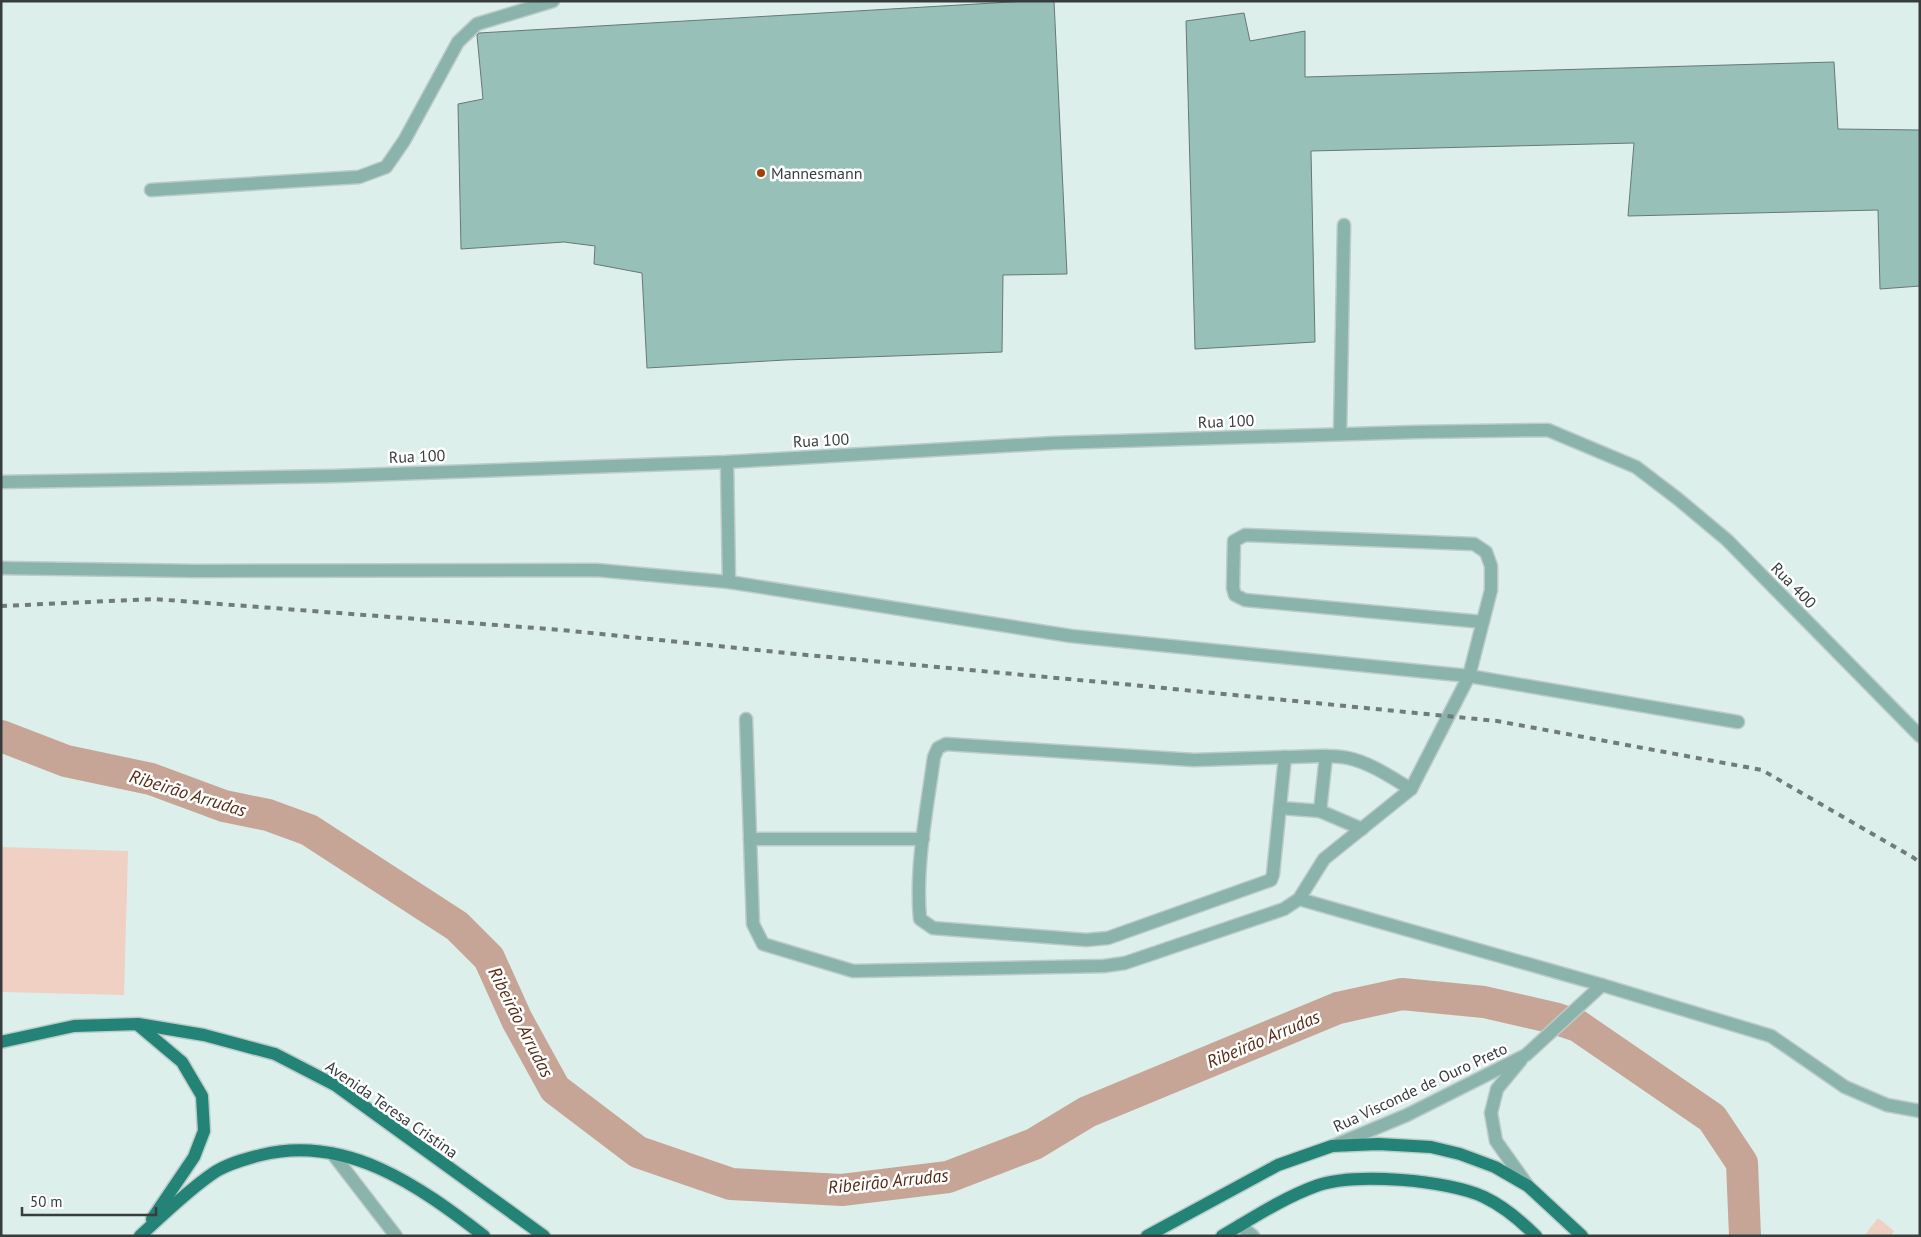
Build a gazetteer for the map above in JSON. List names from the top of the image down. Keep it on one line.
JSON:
{"streets":{"main road":["Avenida Teresa Cristina"],"street":["Rua 100","Rua 400","Rua Visconde de Ouro Preto"]},"crossings":[["Rua 100","Rua 400"]],"water":["Ribeirão Arrudas"],"places":["Mannesmann"],"scale_bar":"50 m"}
